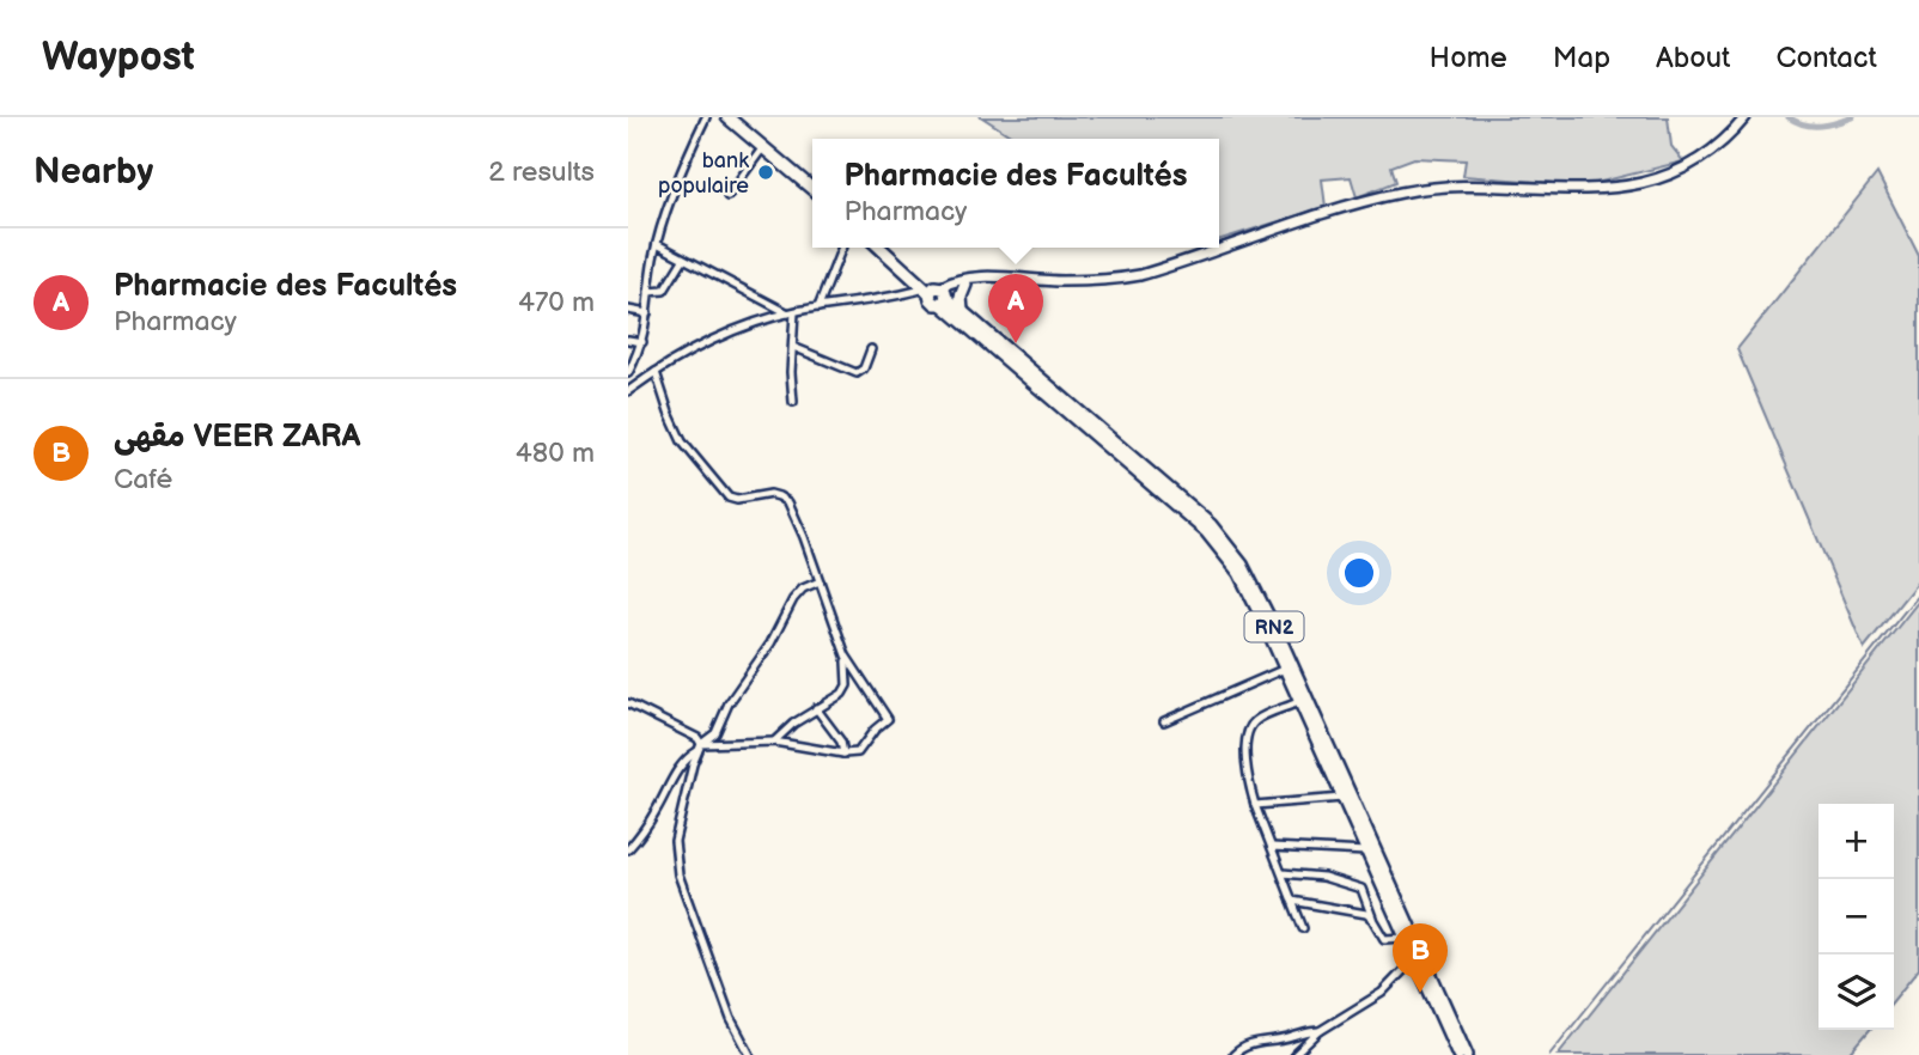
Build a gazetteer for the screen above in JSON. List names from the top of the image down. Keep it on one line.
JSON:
{"streets":{"highway":["RN2"]},"places":["bank populaire"],"page":{"header":"Waypost","nav":["Home","Map","About","Contact"],"heading":["Nearby","2 results"],"popup":["Pharmacie des Facultés","Pharmacy"],"list":[{"mark":"A","name":"Pharmacie des Facultés","note":"Pharmacy","value":"470 m"},{"mark":"B","name":"مقهى VEER ZARA","note":"Café","value":"480 m"}],"pins":["A","B"],"map_buttons":["+","−"]}}
